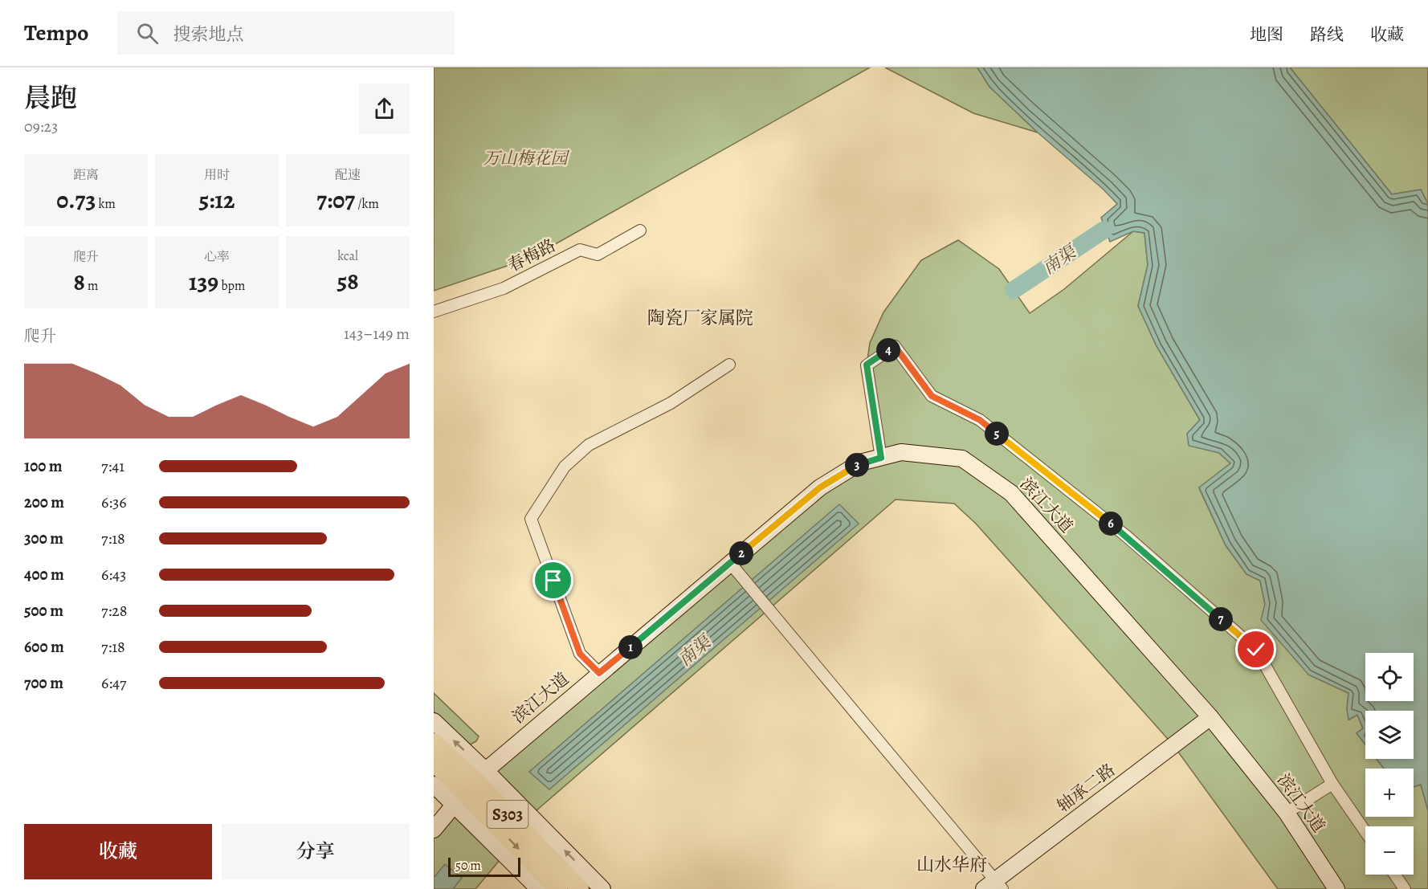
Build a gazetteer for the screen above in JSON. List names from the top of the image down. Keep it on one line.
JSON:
{"streets":{"main road":["S303"],"street":["春梅路","滨江大道","轴承二路"]},"crossings":[["滨江大道","轴承二路"],["滨江大道","S303"]],"districts":["陶瓷厂家属院","山水华府"],"water":["南渠"],"parks":["万山梅花园"],"scale_bar":"50 m","page":{"header":"Tempo","search":"搜索地点","nav":["地图","路线","收藏"],"heading":["晨跑","09:23"],"stats":[["距离","0.73 km"],["用时","5:12"],["配速","7:07 /km"],["爬升","8 m"],["心率","139 bpm"],["kcal","58"]],"chart":["爬升","143–149 m"],"pins":["4","5","3","6","2","7","1"],"list":[{"name":"100 m","note":"7:41"},{"name":"200 m","note":"6:36"},{"name":"300 m","note":"7:18"},{"name":"400 m","note":"6:43"},{"name":"500 m","note":"7:28"},{"name":"600 m","note":"7:18"},{"name":"700 m","note":"6:47"}],"map_buttons":["+","−"],"buttons":["收藏","分享"],"scale":"50 m"}}
